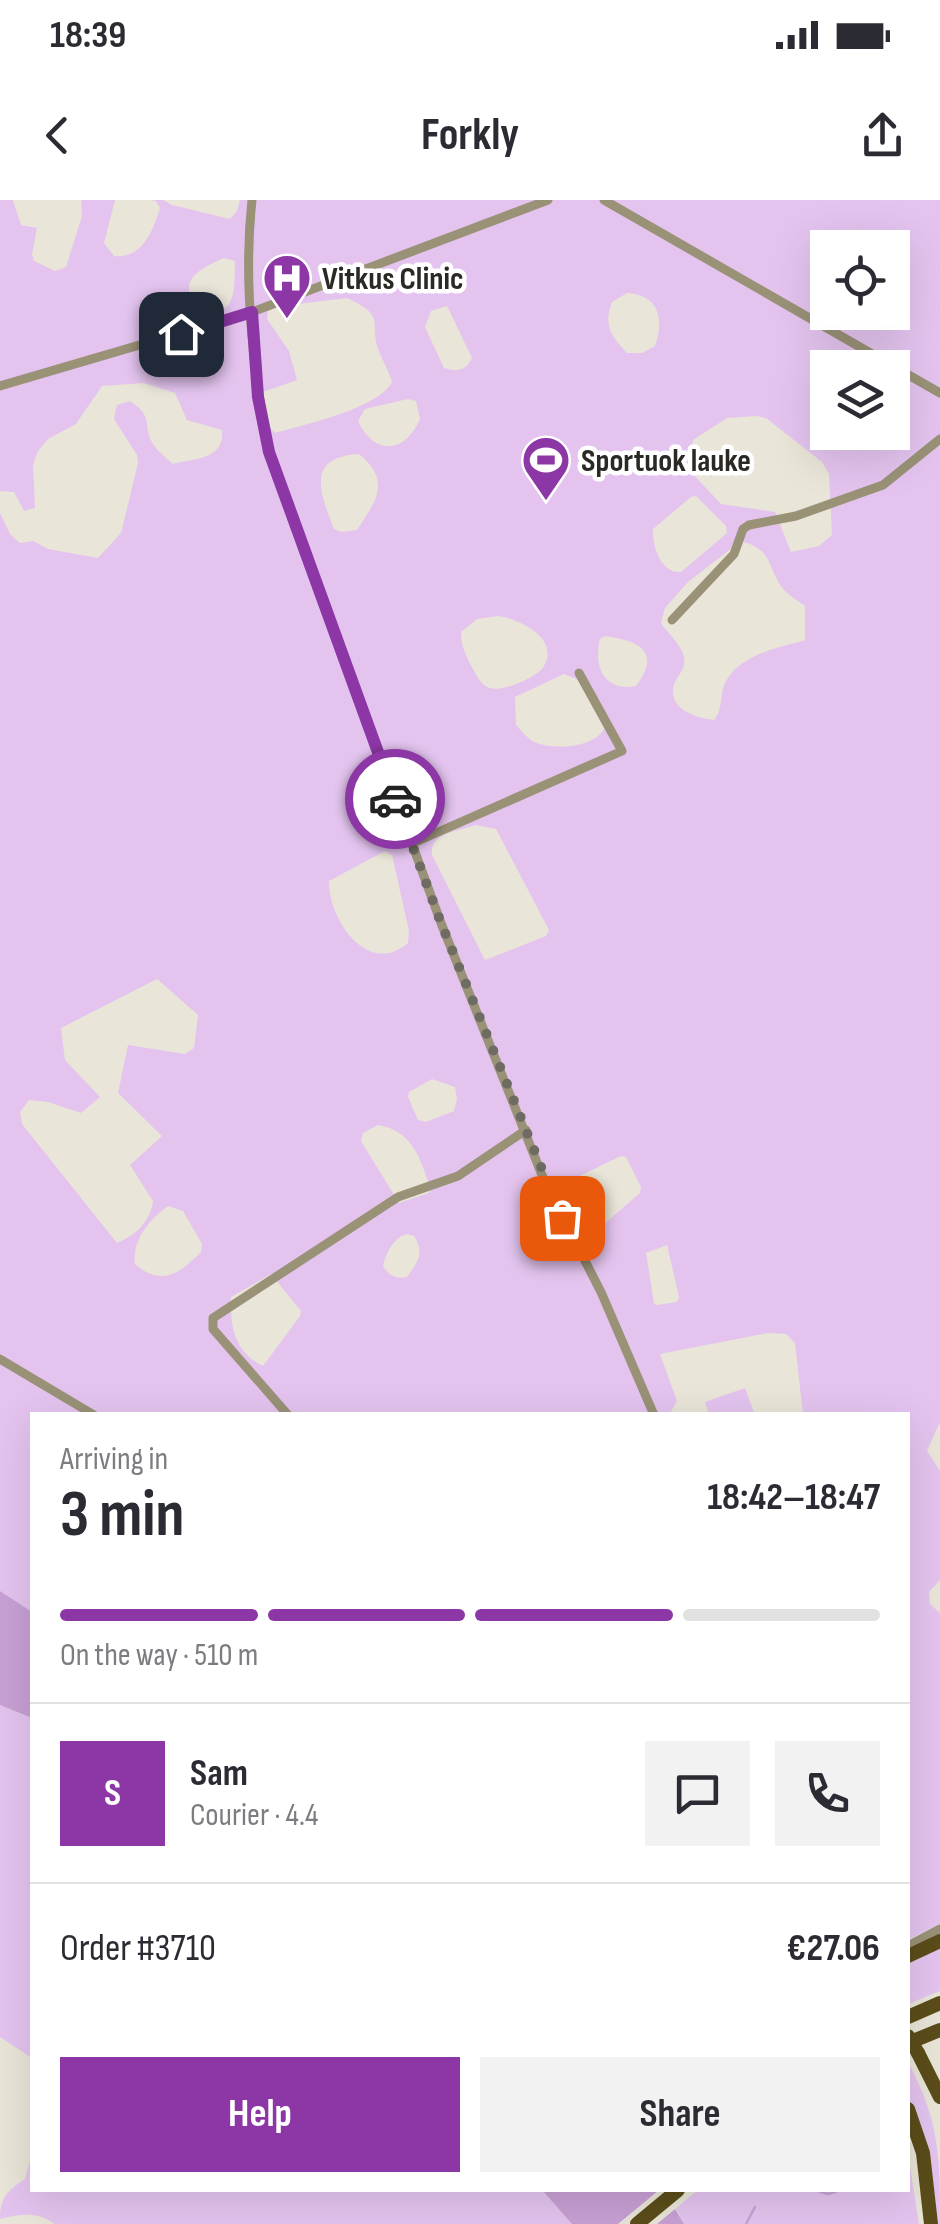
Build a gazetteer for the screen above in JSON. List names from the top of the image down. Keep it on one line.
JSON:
{"places":{"hospital":["Vitkus Clinic"],"sports":["Sportuok lauke"]},"page":{"status":"18:39","header":"Forkly","heading":["3 min","Arriving in","18:42–18:47"],"panel":["Sam","Courier · 4.4","Order #3710","€27.06"],"bar":"On the way · 510 m","round":"S","buttons":["Help","Share"]}}
